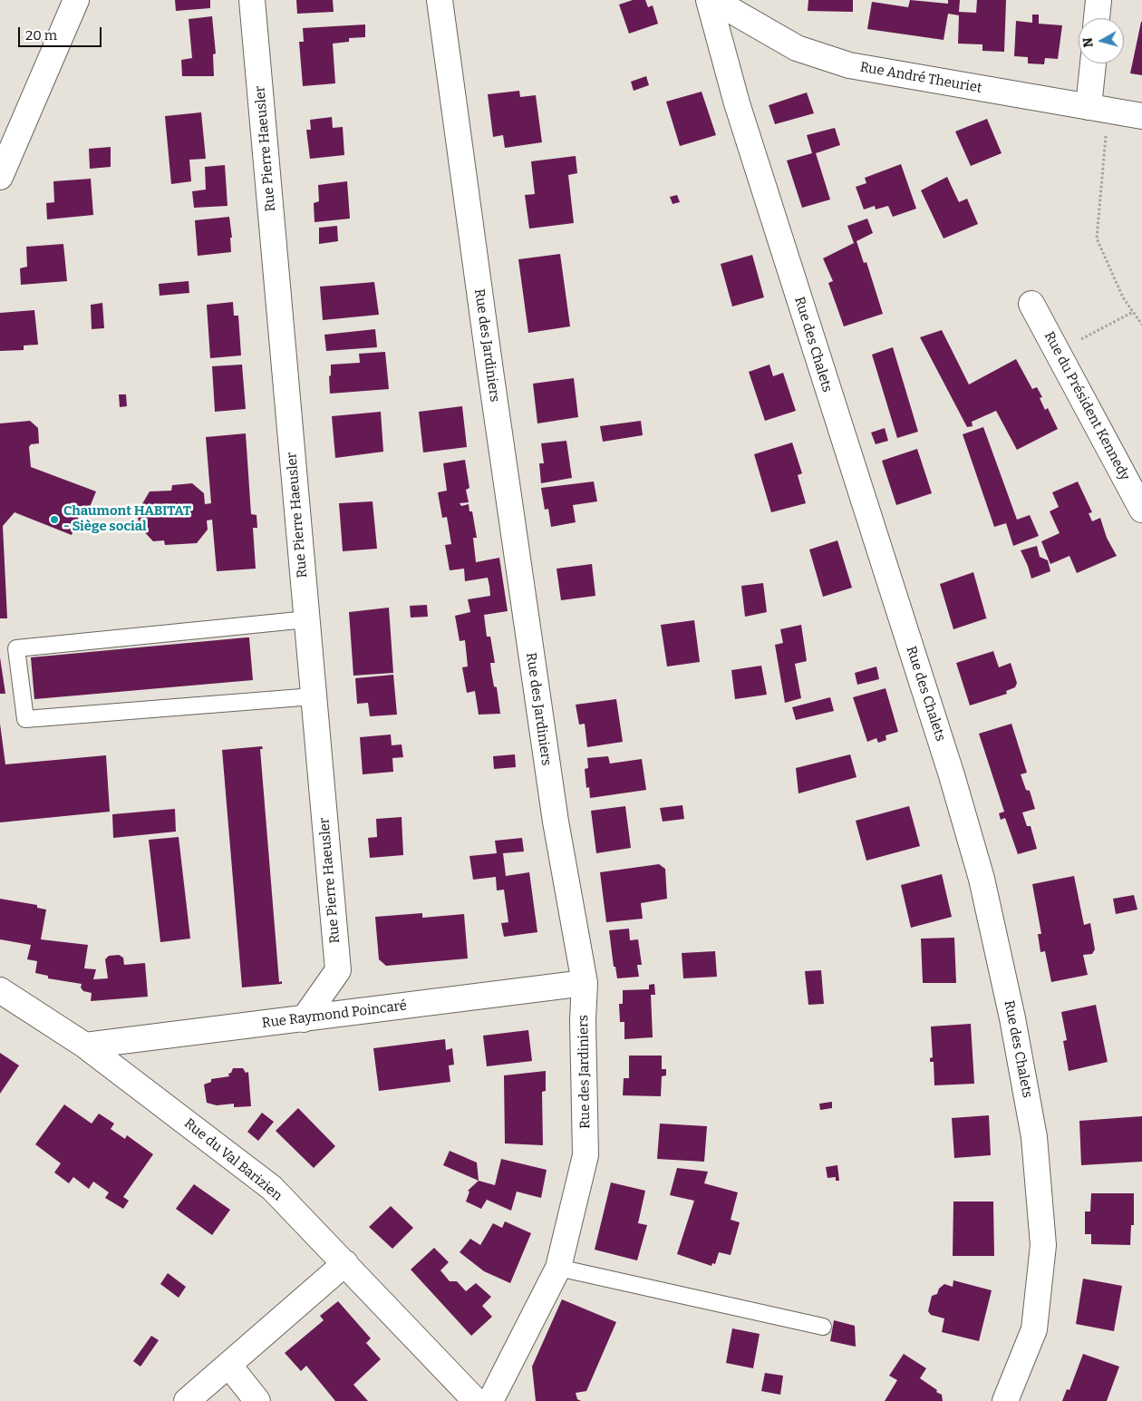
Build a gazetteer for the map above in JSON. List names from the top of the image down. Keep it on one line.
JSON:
{"streets":{"street":["Rue André Theuriet","Rue Pierre Haeusler","Rue des Chalets","Rue des Jardiniers","Rue du Président Kennedy","Rue Raymond Poincaré","Rue du Val Barizien"]},"crossings":[["Rue Pierre Haeusler","Rue Raymond Poincaré"],["Rue des Jardiniers","Rue Raymond Poincaré"],["Rue Raymond Poincaré","Rue du Val Barizien"]],"places":["Chaumont HABITAT - Siège social"],"scale_bar":"20 m","north":"left"}
